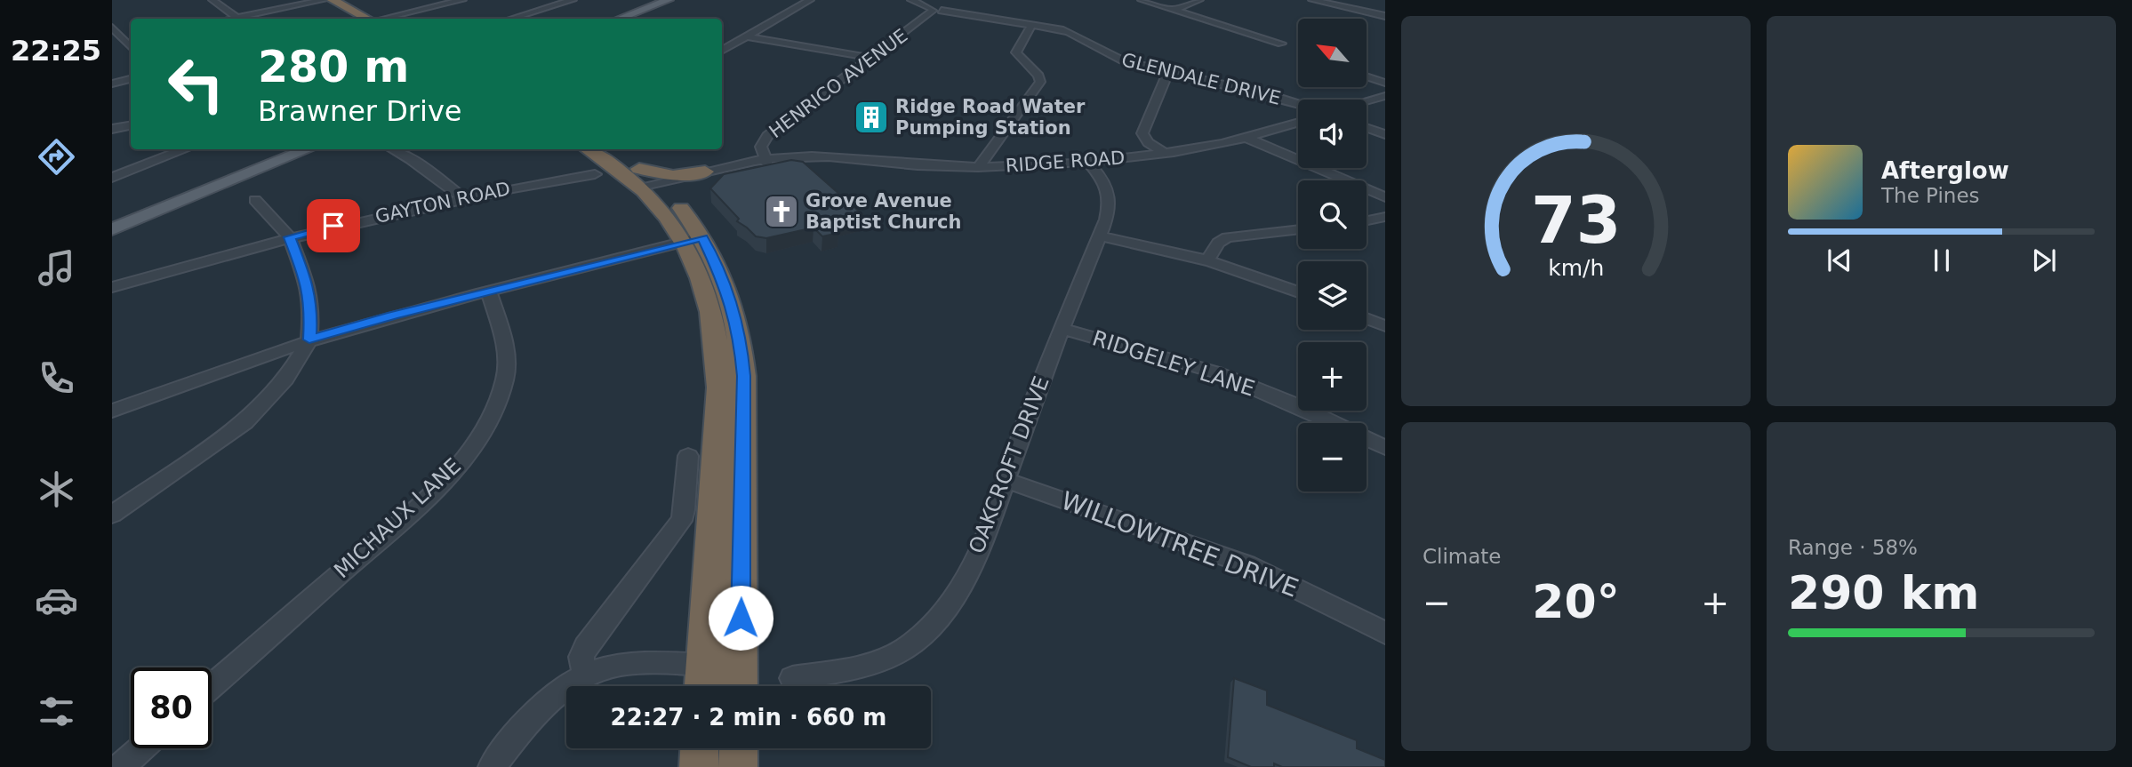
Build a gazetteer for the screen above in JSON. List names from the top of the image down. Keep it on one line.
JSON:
{"streets":{"street":["GLENDALE DRIVE","HENRICO AVENUE","RIDGE ROAD","GAYTON ROAD","RIDGELEY LANE","OAKCROFT DRIVE","MICHAUX LANE","WILLOWTREE DRIVE"]},"crossings":[["GLENDALE DRIVE","HENRICO AVENUE"],["HENRICO AVENUE","RIDGE ROAD"],["RIDGE ROAD","OAKCROFT DRIVE"],["RIDGELEY LANE","OAKCROFT DRIVE"],["OAKCROFT DRIVE","WILLOWTREE DRIVE"]],"places":{"building":["Ridge Road Water Pumping Station"],"church":["Grove Avenue Baptist Church"]},"north":"top left","page":{"tabs":"22:25","map_buttons":["+","−"],"turn":["280 m","Brawner Drive"],"song":["Afterglow","The Pines"],"tile":["Climate",["Range · 58%","290 km"]],"heat":["−","20°","+"],"limit":"80","trip":"22:27 · 2 min · 660 m","gauge":["73","km/h"]}}
